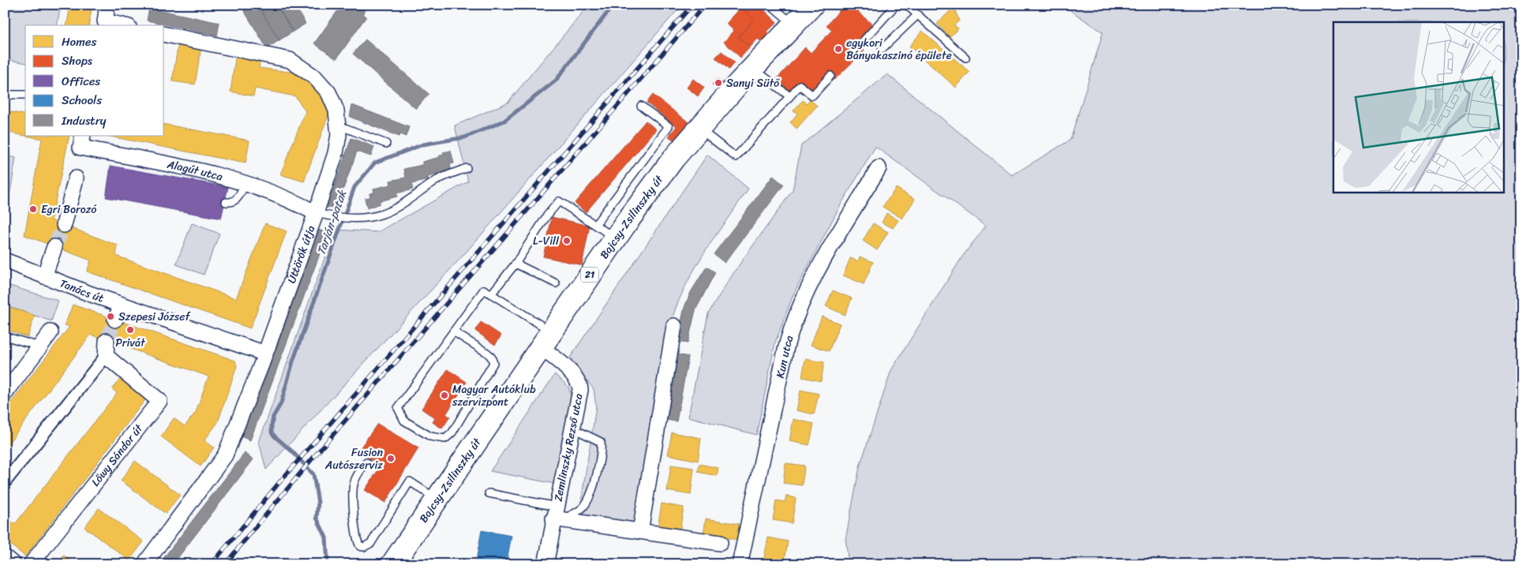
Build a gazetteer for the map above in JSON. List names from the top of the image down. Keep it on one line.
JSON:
{"streets":{"main road":["Bajcsy-Zsilinszky út","21"],"street":["Alagút utca","Úttörők útja","Tanács út","Kun utca","Zemlinszky Rezső utca","Lőwy Sándor út"]},"crossings":[["Alagút utca","Úttörők útja"],["Bajcsy-Zsilinszky út","Zemlinszky Rezső utca"],["Úttörők útja","Tanács út"]],"water":["Tarján-patak"],"places":["egykori Bányakaszinó épülete","Sanyi Sütő","Egri Borozó","L-Vill","Szepesi József","Privát","Magyar Autóklub szervizpont","Fusion Autószerviz"],"legend":["Homes","Shops","Offices","Schools","Industry"]}
